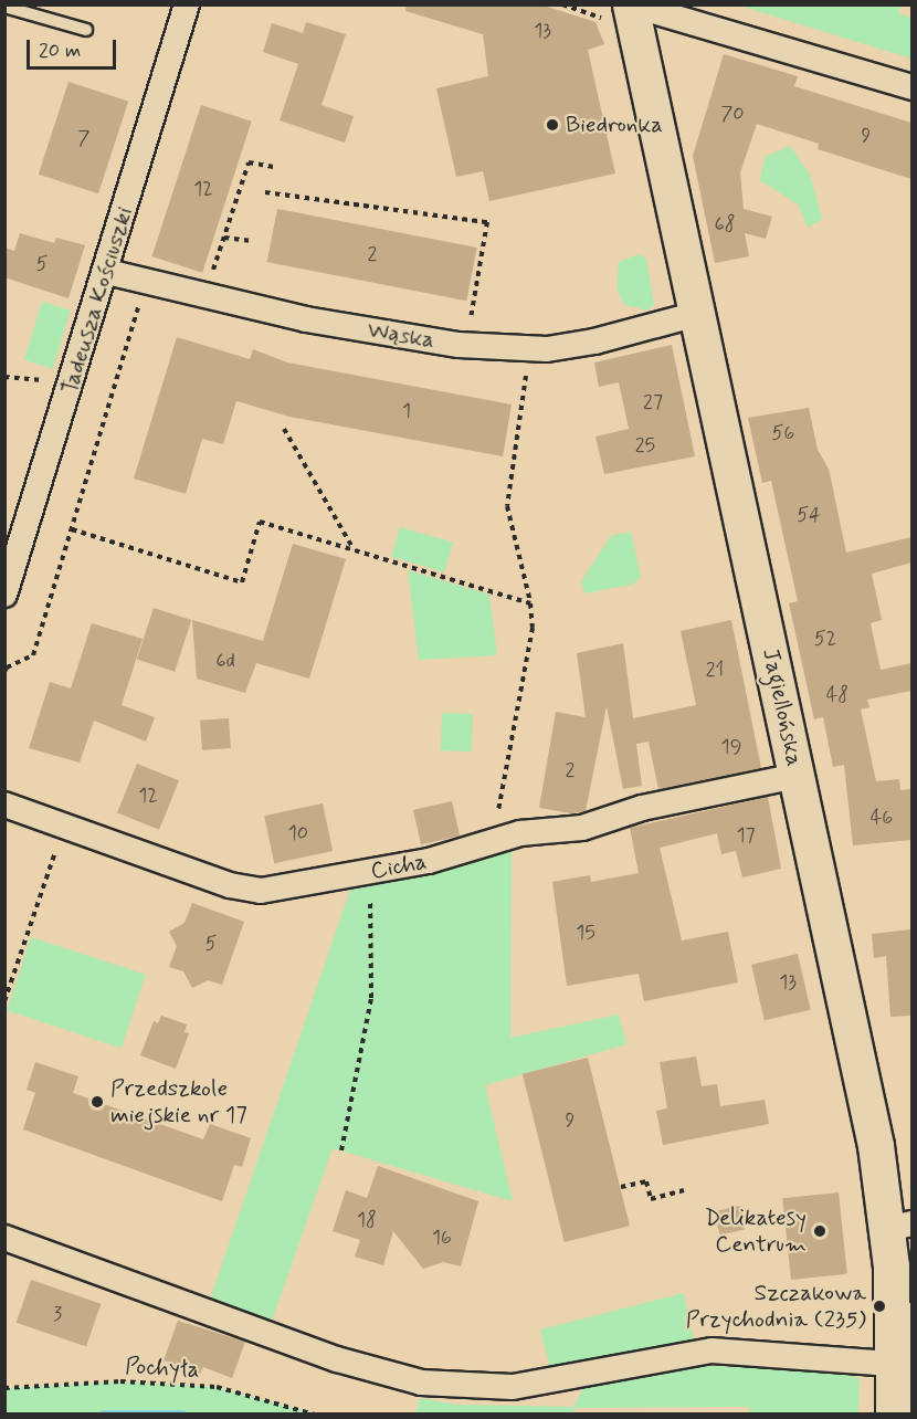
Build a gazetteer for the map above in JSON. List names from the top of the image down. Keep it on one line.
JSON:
{"streets":{"street":["Tadeusza Kościuszki","Wąska","Jagiellońska","Cicha"],"path":["Pochyła"]},"crossings":[["Tadeusza Kościuszki","Wąska"],["Wąska","Jagiellońska"],["Jagiellońska","Cicha"]],"places":["Biedronka","Przedszkole miejskie nr 17","Delikatesy Centrum","Szczakowa Przychodnia (235)"],"house_numbers":["13","70","9","7","12","68","2","5","27","1","56","25","54","52","6d","21","48","19","2","12","46","10","17","15","5","13","9","18","16","3"],"scale_bar":"20 m"}
